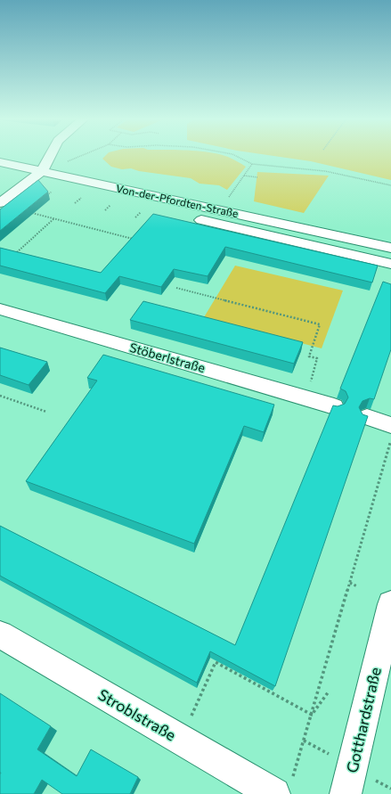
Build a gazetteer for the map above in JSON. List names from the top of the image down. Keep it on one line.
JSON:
{"streets":{"street":["Von-der-Pfordten-Straße","Stöberlstraße","Stroblstraße","Gotthardstraße"]}}
